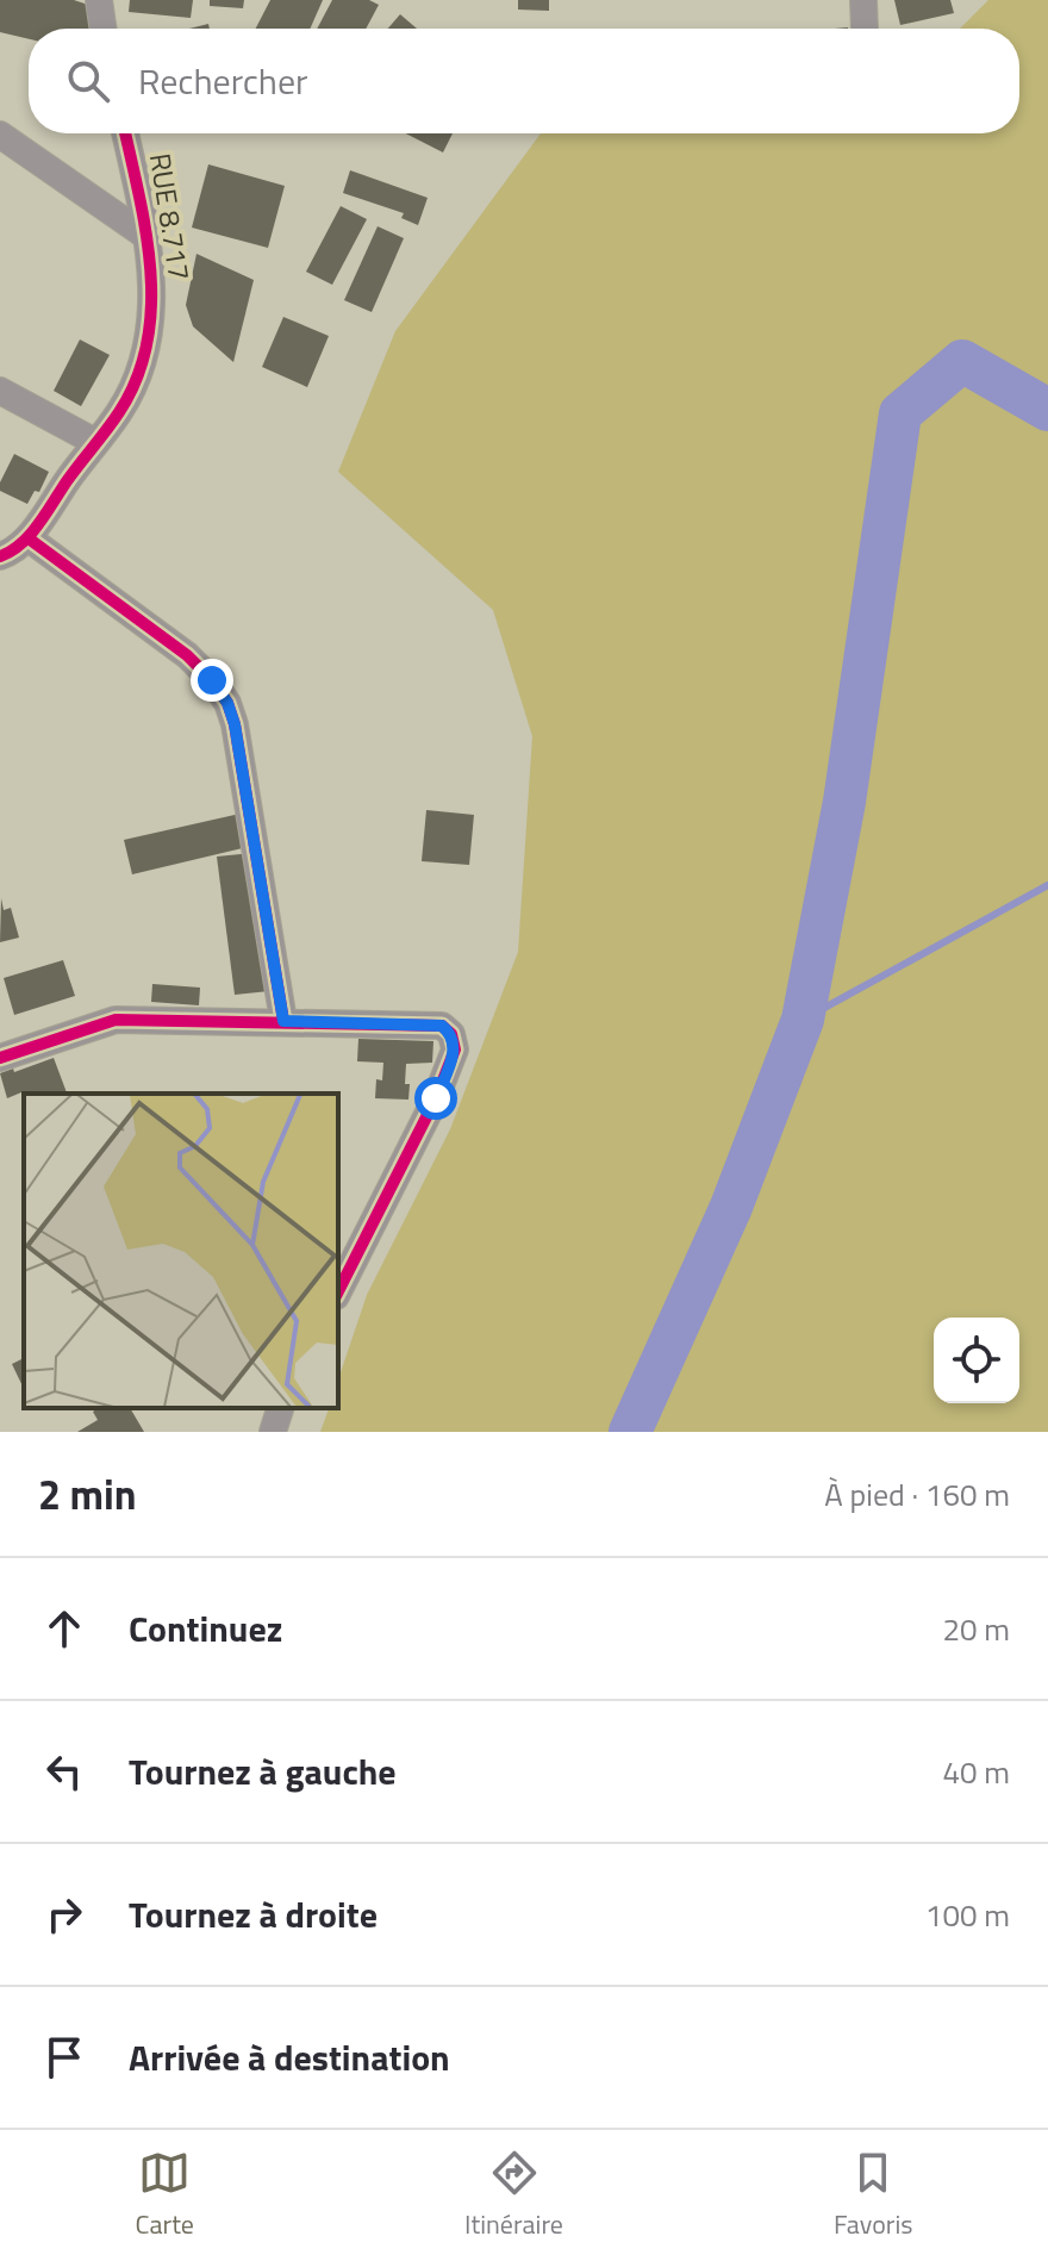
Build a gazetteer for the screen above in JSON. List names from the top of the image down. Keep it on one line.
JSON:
{"streets":{"street":["RUE 8.717"]},"page":{"search":"Rechercher","heading":["2 min","À pied · 160 m"],"list":[["Continuez","20 m"],["Tournez à gauche","40 m"],["Tournez à droite","100 m"],"Arrivée à destination"],"nav":["Carte","Itinéraire","Favoris"]}}
